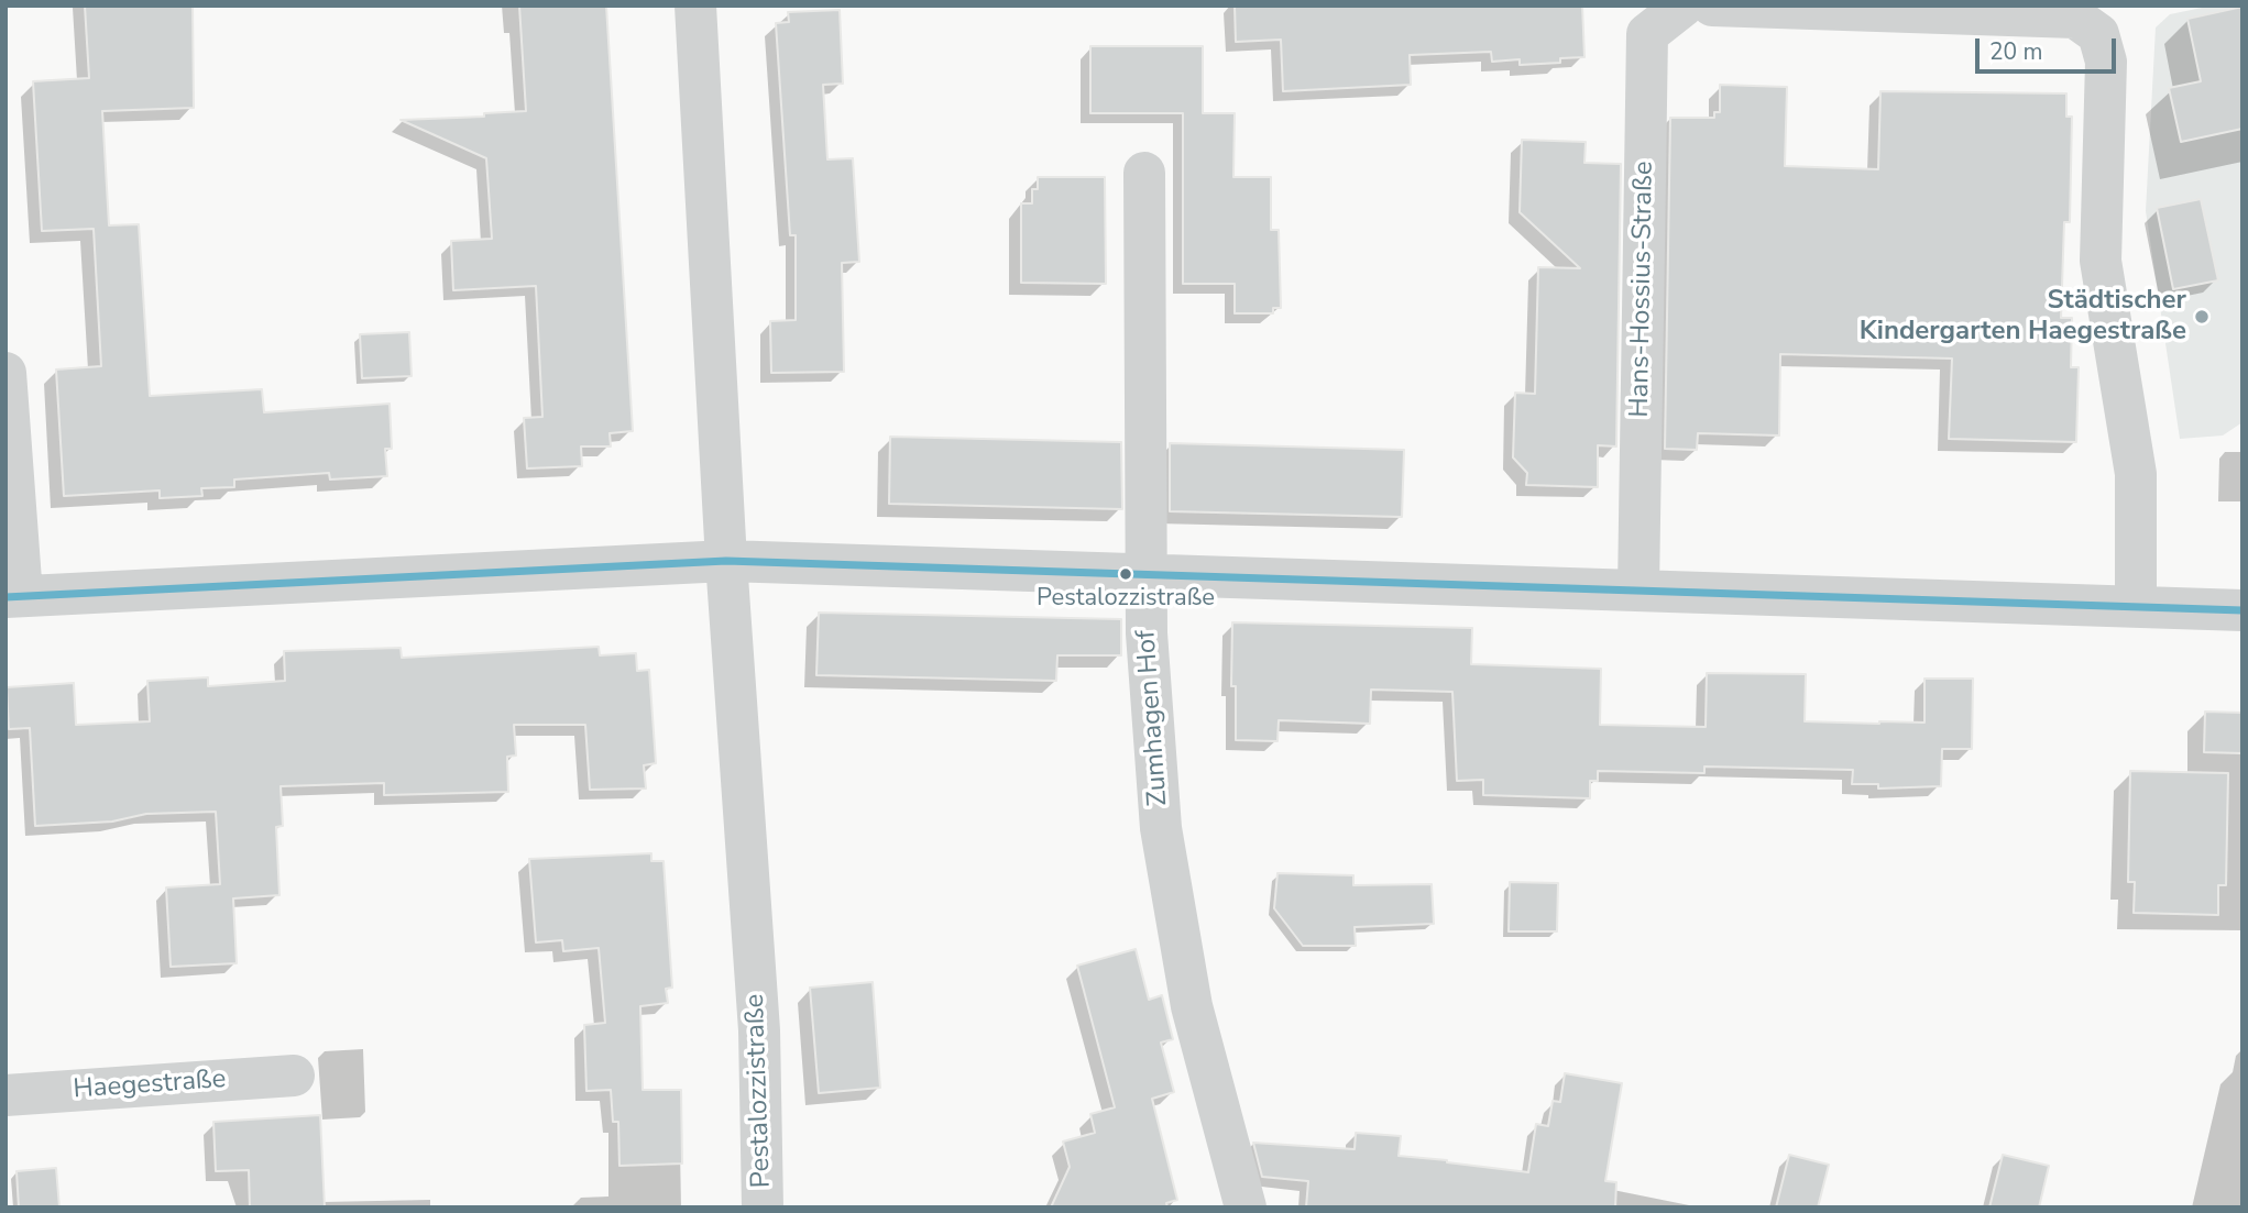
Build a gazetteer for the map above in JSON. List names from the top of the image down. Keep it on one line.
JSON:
{"streets":{"street":["Hans-Hossius-Straße","Zumhagen Hof","Haegestraße","Pestalozzistraße"]},"places":["Städtischer Kindergarten Haegestraße","Pestalozzistraße"],"scale_bar":"20 m"}
